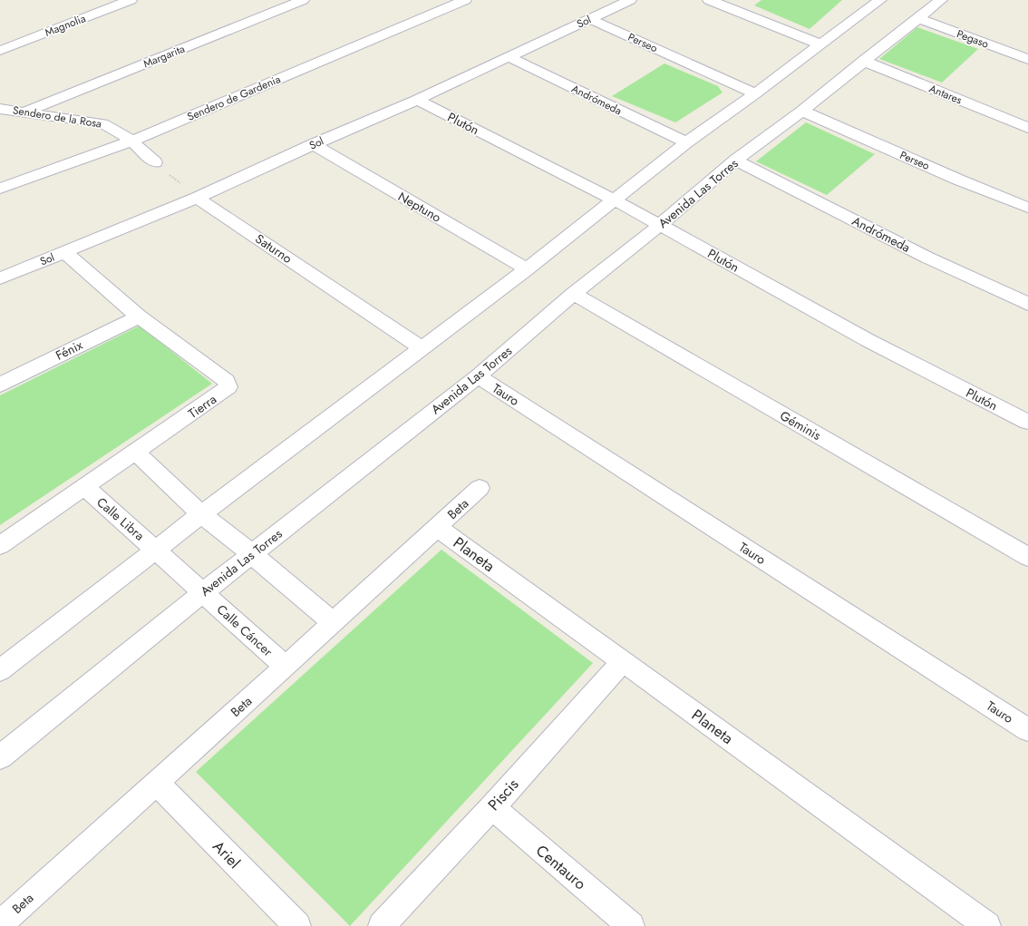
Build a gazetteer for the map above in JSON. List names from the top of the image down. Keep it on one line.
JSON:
{"streets":{"street":["Sol","Magnolia","Pegaso","Perseo","Margarita","Antares","Sendero de Gardenia","Andrómeda","Sendero de la Rosa","Plutón","Avenida Las Torres","Neptuno","Saturno","Fénix","Tauro","Tierra","Géminis","Beta","Calle Libra","Planeta","Calle Cáncer","Piscis","Ariel","Centauro"]},"crossings":[["Sol","Perseo"],["Sol","Andrómeda"],["Sol","Plutón"],["Sol","Neptuno"],["Sol","Saturno"],["Sol","Tierra"],["Pegaso","Avenida Las Torres"],["Perseo","Avenida Las Torres"],["Margarita","Sendero de la Rosa"],["Antares","Avenida Las Torres"],["Sendero de Gardenia","Sendero de la Rosa"],["Andrómeda","Avenida Las Torres"],["Plutón","Avenida Las Torres"],["Avenida Las Torres","Tauro"],["Avenida Las Torres","Géminis"],["Avenida Las Torres","Calle Cáncer"],["Fénix","Tierra"],["Tierra","Calle Libra"],["Beta","Planeta"],["Beta","Calle Cáncer"],["Beta","Ariel"],["Calle Libra","Calle Cáncer"],["Planeta","Piscis"],["Piscis","Centauro"]]}
